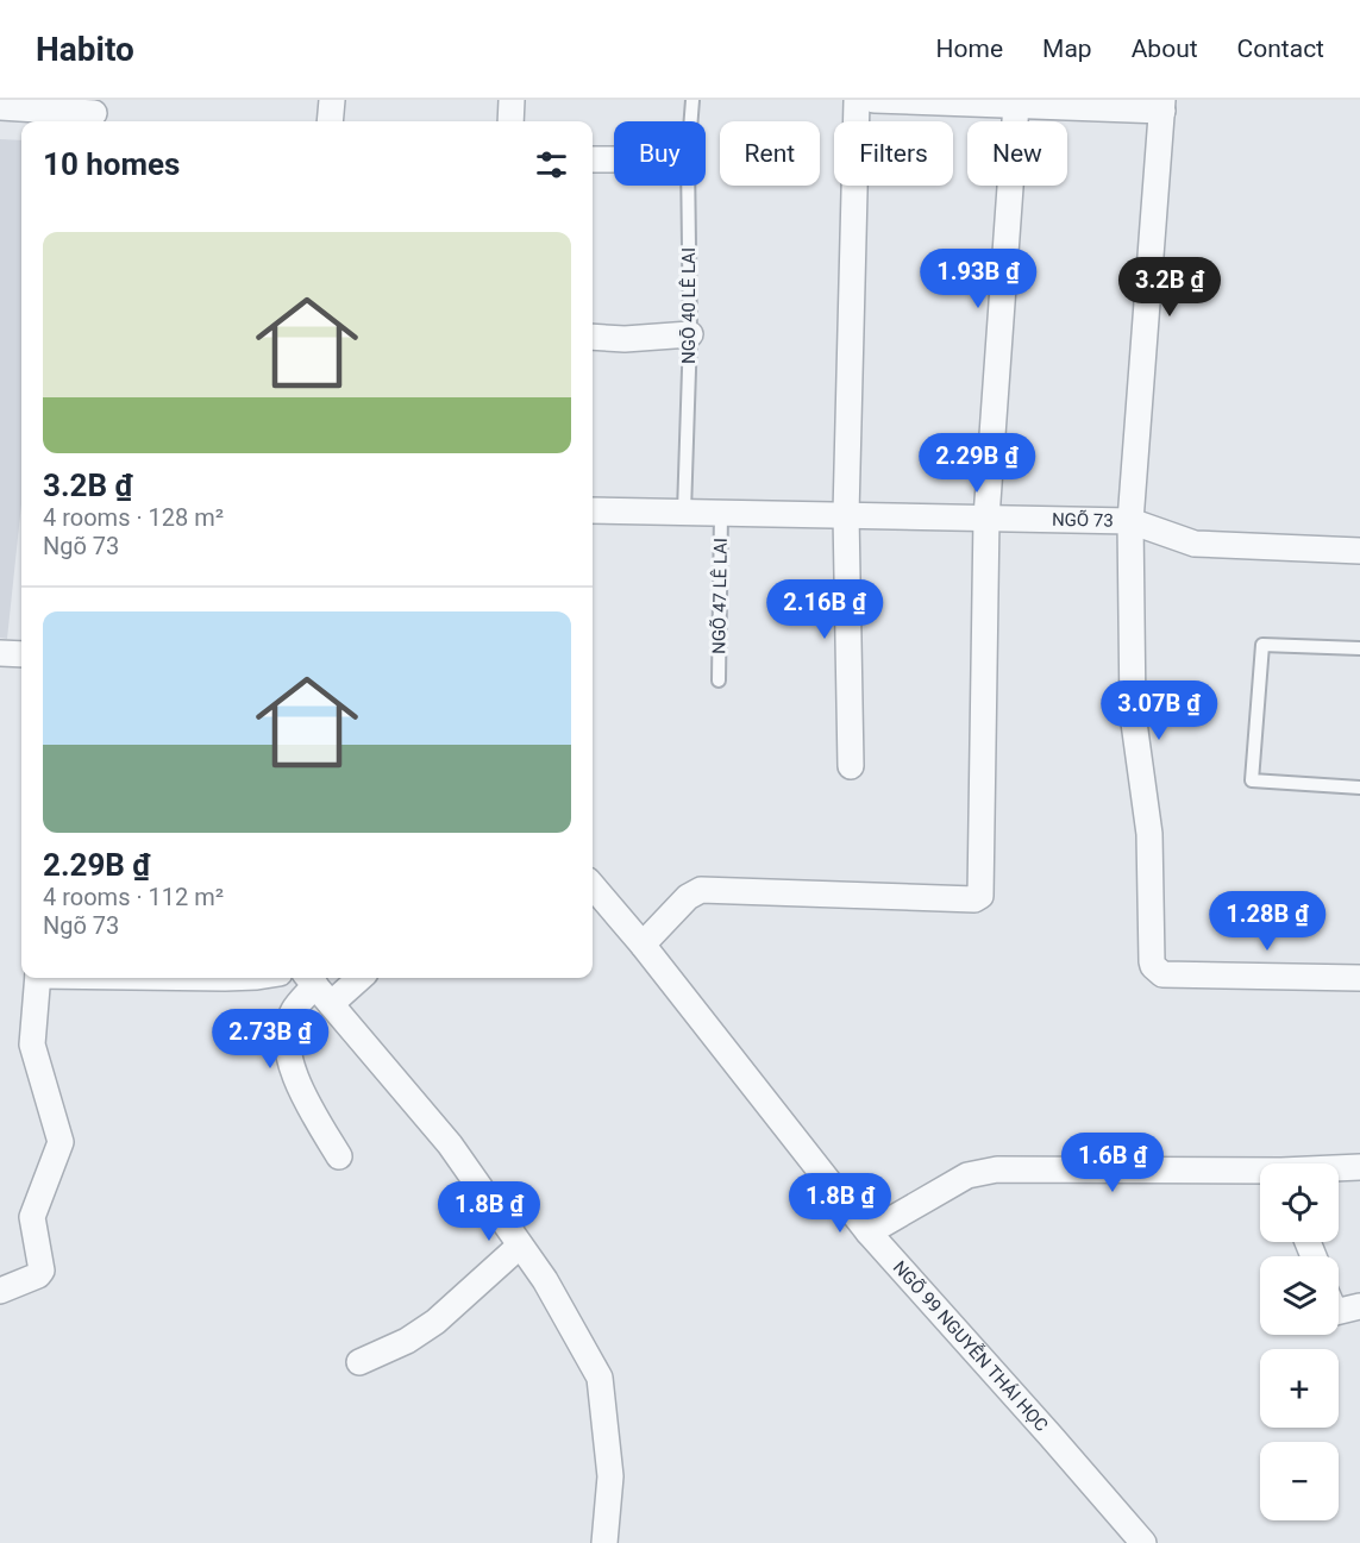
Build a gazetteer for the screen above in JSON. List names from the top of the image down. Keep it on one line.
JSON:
{"streets":{"street":["NGÕ 73","NGÕ 99 NGUYỄN THÁI HỌC"],"lane":["NGÕ 40 LÊ LAI","NGÕ 47 LÊ LAI"]},"crossings":[["NGÕ 40 LÊ LAI","NGÕ 73"],["NGÕ 73","NGÕ 47 LÊ LAI"]],"page":{"header":"Habito","nav":["Home","Map","About","Contact"],"chip":["Buy","Rent","Filters","New"],"heading":"10 homes","list":[{"name":"3.2B ₫","note":"4 rooms · 128 m² · Ngõ 73"},{"name":"2.29B ₫","note":"4 rooms · 112 m² · Ngõ 73"}],"price":["1.93B ₫","3.2B ₫","2.29B ₫","2.16B ₫","3.07B ₫","1.28B ₫","2.73B ₫","1.6B ₫","1.8B ₫","1.8B ₫"],"map_buttons":["+","−"]}}
